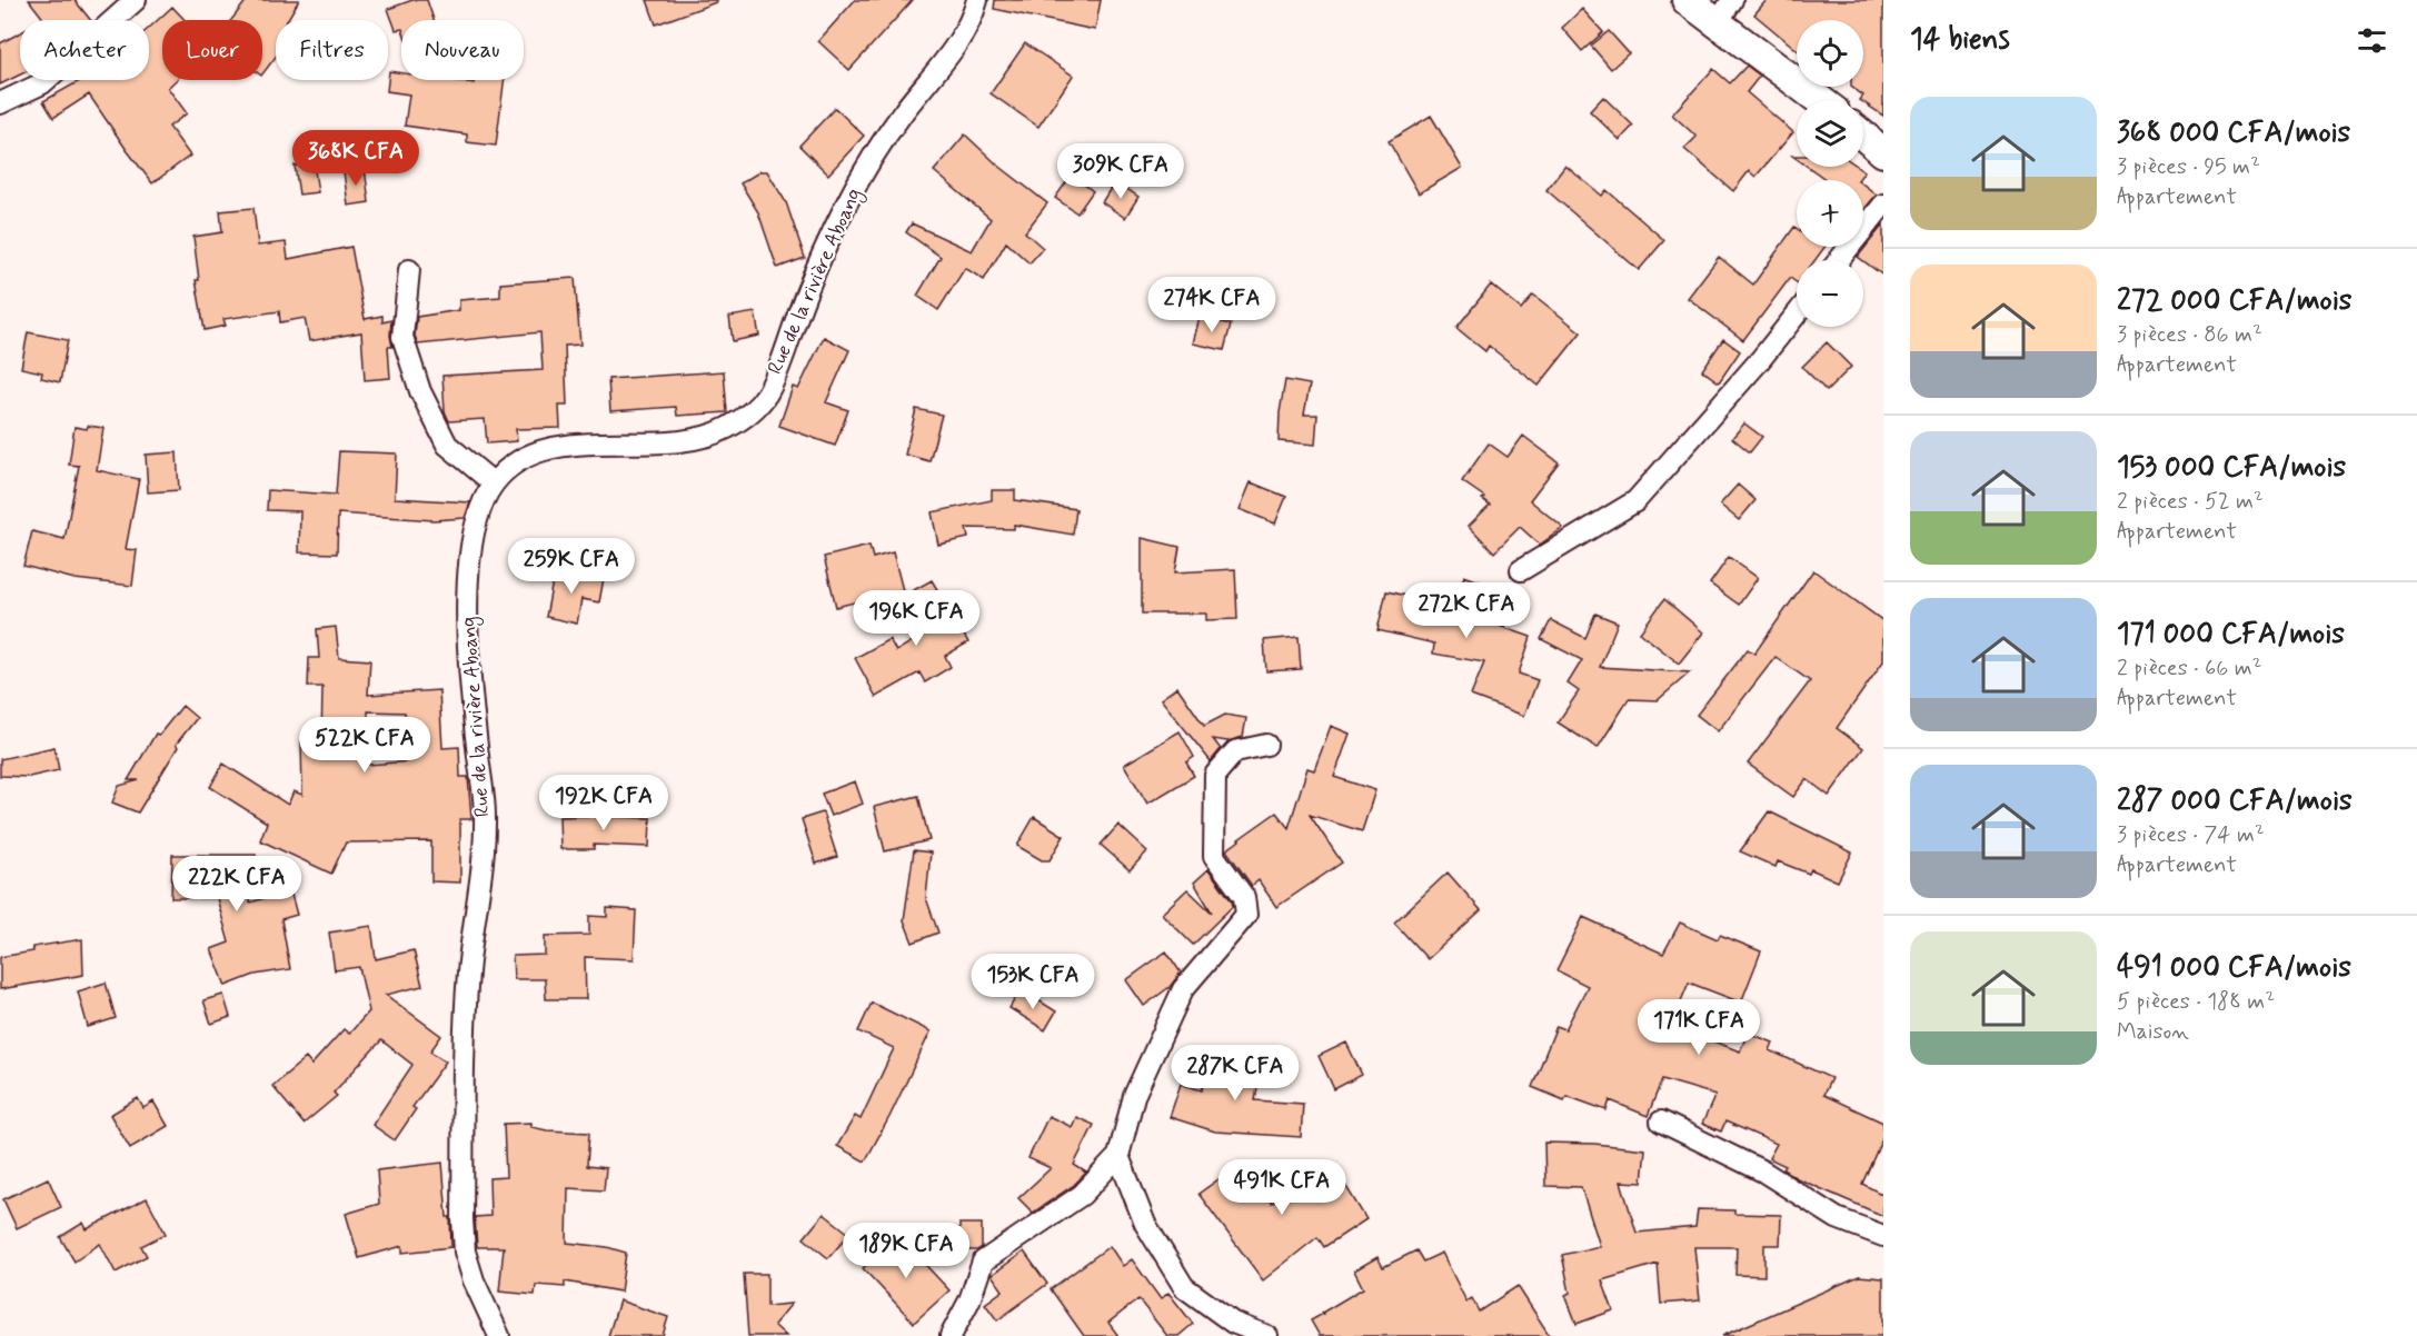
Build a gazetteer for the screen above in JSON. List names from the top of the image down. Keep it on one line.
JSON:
{"streets":{"street":["Rue de la rivière Aboang"]},"page":{"heading":"14 biens","map_buttons":["+","−"],"chip":["Acheter","Louer","Filtres","Nouveau"],"list":[{"name":"368 000 CFA/mois","note":"3 pièces · 95 m² · Appartement"},{"name":"272 000 CFA/mois","note":"3 pièces · 86 m² · Appartement"},{"name":"153 000 CFA/mois","note":"2 pièces · 52 m² · Appartement"},{"name":"171 000 CFA/mois","note":"2 pièces · 66 m² · Appartement"},{"name":"287 000 CFA/mois","note":"3 pièces · 74 m² · Appartement"},{"name":"491 000 CFA/mois","note":"5 pièces · 188 m² · Maison"}],"price":["368K CFA","309K CFA","274K CFA","259K CFA","272K CFA","196K CFA","522K CFA","192K CFA","222K CFA","153K CFA","171K CFA","287K CFA","491K CFA","189K CFA"]}}
